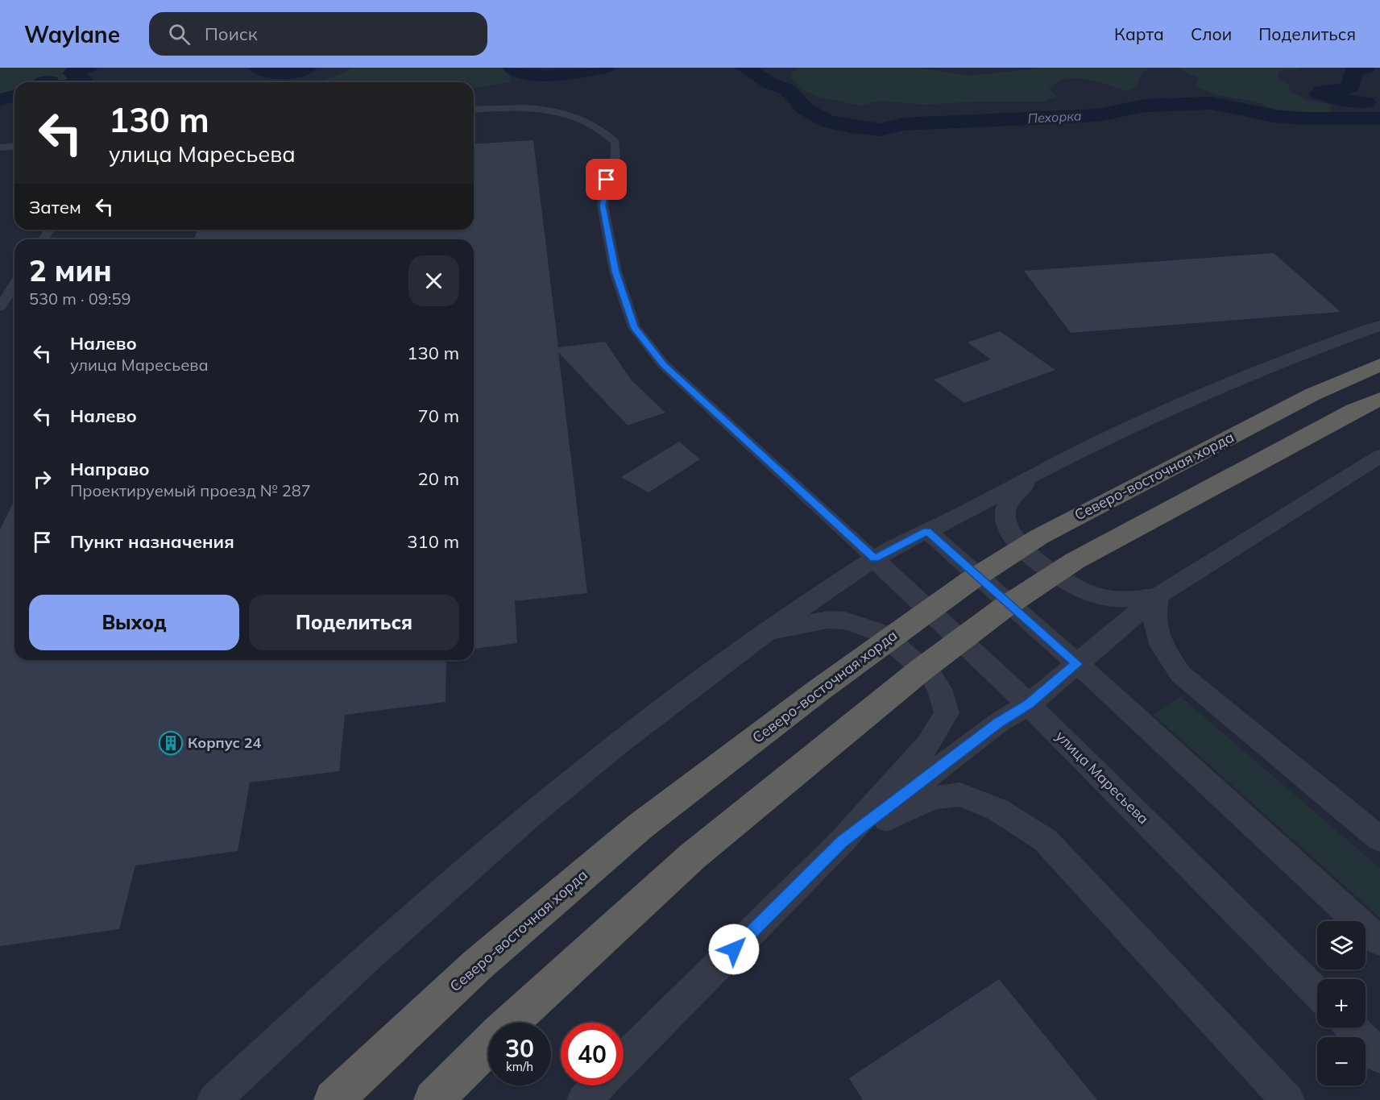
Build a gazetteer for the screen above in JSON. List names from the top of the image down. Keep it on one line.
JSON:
{"streets":{"highway":["Северо-восточная хорда"],"street":["улица Маресьева"]},"water":["Пехорка"],"places":{"building":["Корпус 24"]},"page":{"header":"Waylane","search":"Поиск","nav":["Карта","Слои","Поделиться"],"turn":["130 m","улица Маресьева"],"then":"Затем","heading":["2 мин","530 m · 09:59"],"list":[{"name":"Налево","note":"улица Маресьева","value":"130 m"},{"name":"Налево","value":"70 m"},{"name":"Направо","note":"Проектируемый проезд № 287","value":"20 m"},{"name":"Пункт назначения","value":"310 m"}],"buttons":["Выход","Поделиться"],"map_buttons":["+","−"],"speed":"30 km/h","limit":"40"}}
